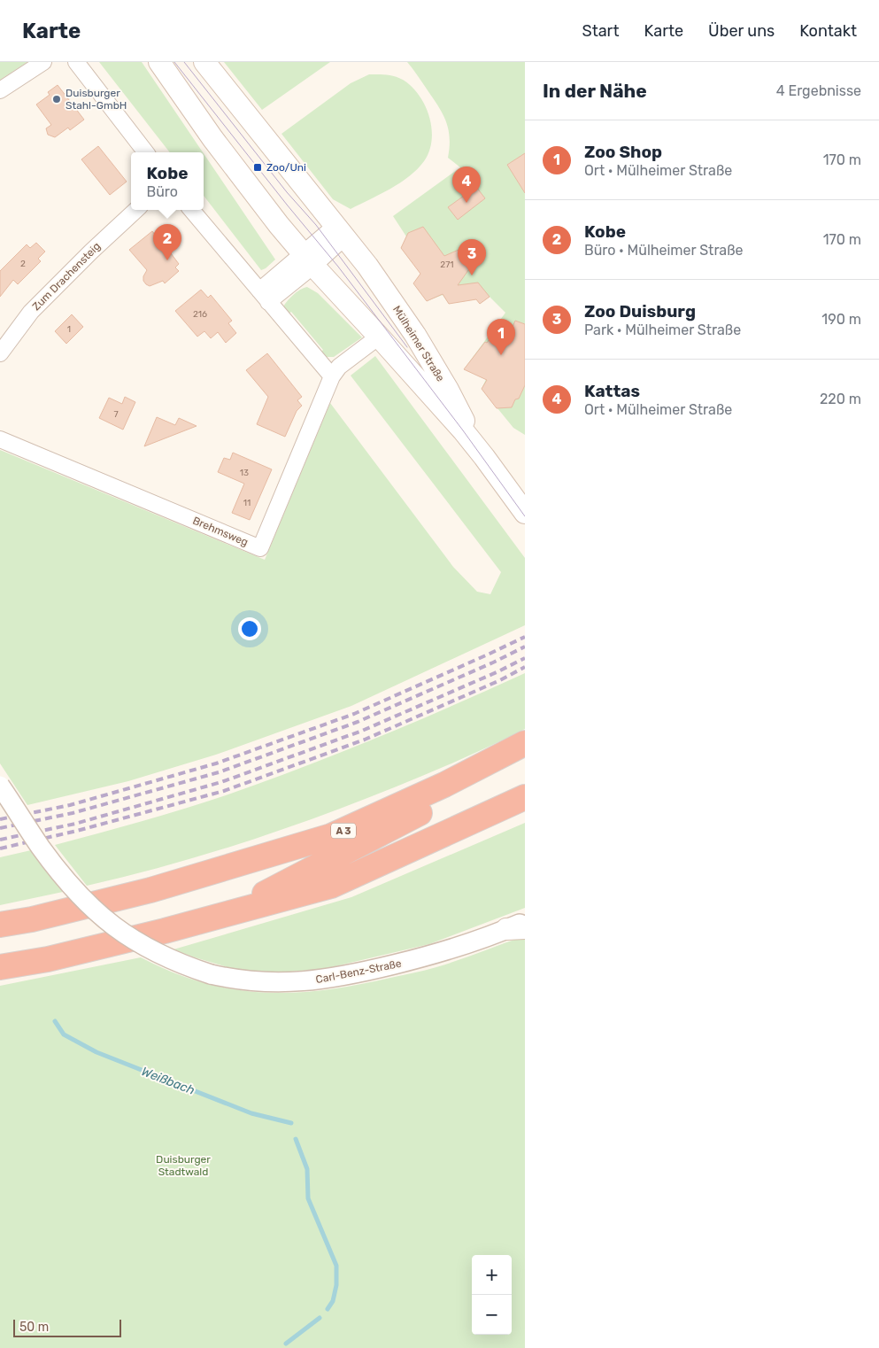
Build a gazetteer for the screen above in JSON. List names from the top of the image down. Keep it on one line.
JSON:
{"streets":{"highway":["A 3"],"main road":["Mülheimer Straße"],"street":["Zum Drachensteig","Brehmsweg","Carl-Benz-Straße"]},"crossings":[["Mülheimer Straße","Brehmsweg"]],"water":["Weißbach"],"parks":["Duisburger Stadtwald"],"places":{"other":["Duisburger Stahl-GmbH"],"transit":["Zoo/Uni"]},"house_numbers":["2","271","216","1","7","13","11"],"scale_bar":"50 m","page":{"header":"Karte","nav":["Start","Karte","Über uns","Kontakt"],"heading":["In der Nähe","4 Ergebnisse"],"list":[{"mark":"1","name":"Zoo Shop","note":"Ort · Mülheimer Straße","value":"170 m"},{"mark":"2","name":"Kobe","note":"Büro · Mülheimer Straße","value":"170 m"},{"mark":"3","name":"Zoo Duisburg","note":"Park · Mülheimer Straße","value":"190 m"},{"mark":"4","name":"Kattas","note":"Ort · Mülheimer Straße","value":"220 m"}],"popup":["Kobe","Büro"],"pins":["4","2","3","1"],"map_buttons":["+","−"],"scale":"50 m"}}
